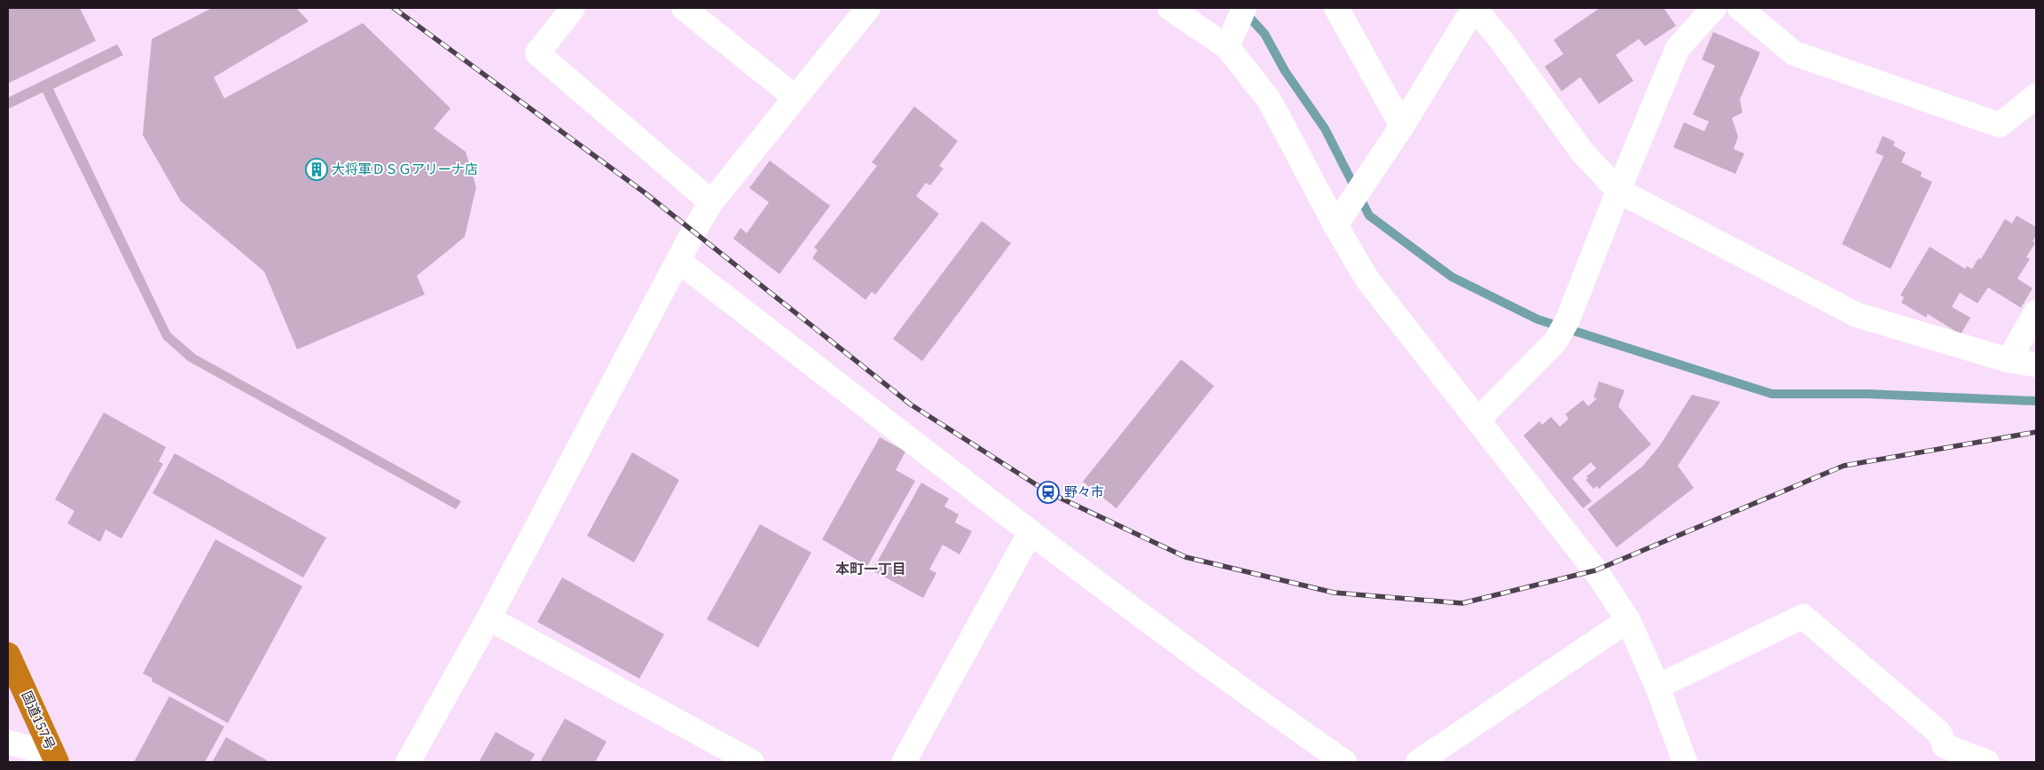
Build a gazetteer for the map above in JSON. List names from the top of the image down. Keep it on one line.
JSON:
{"streets":{"highway":["国道157号"]},"districts":["本町一丁目"],"places":{"building":["大将軍ＤＳＧアリーナ店"],"station":["野々市"]}}
